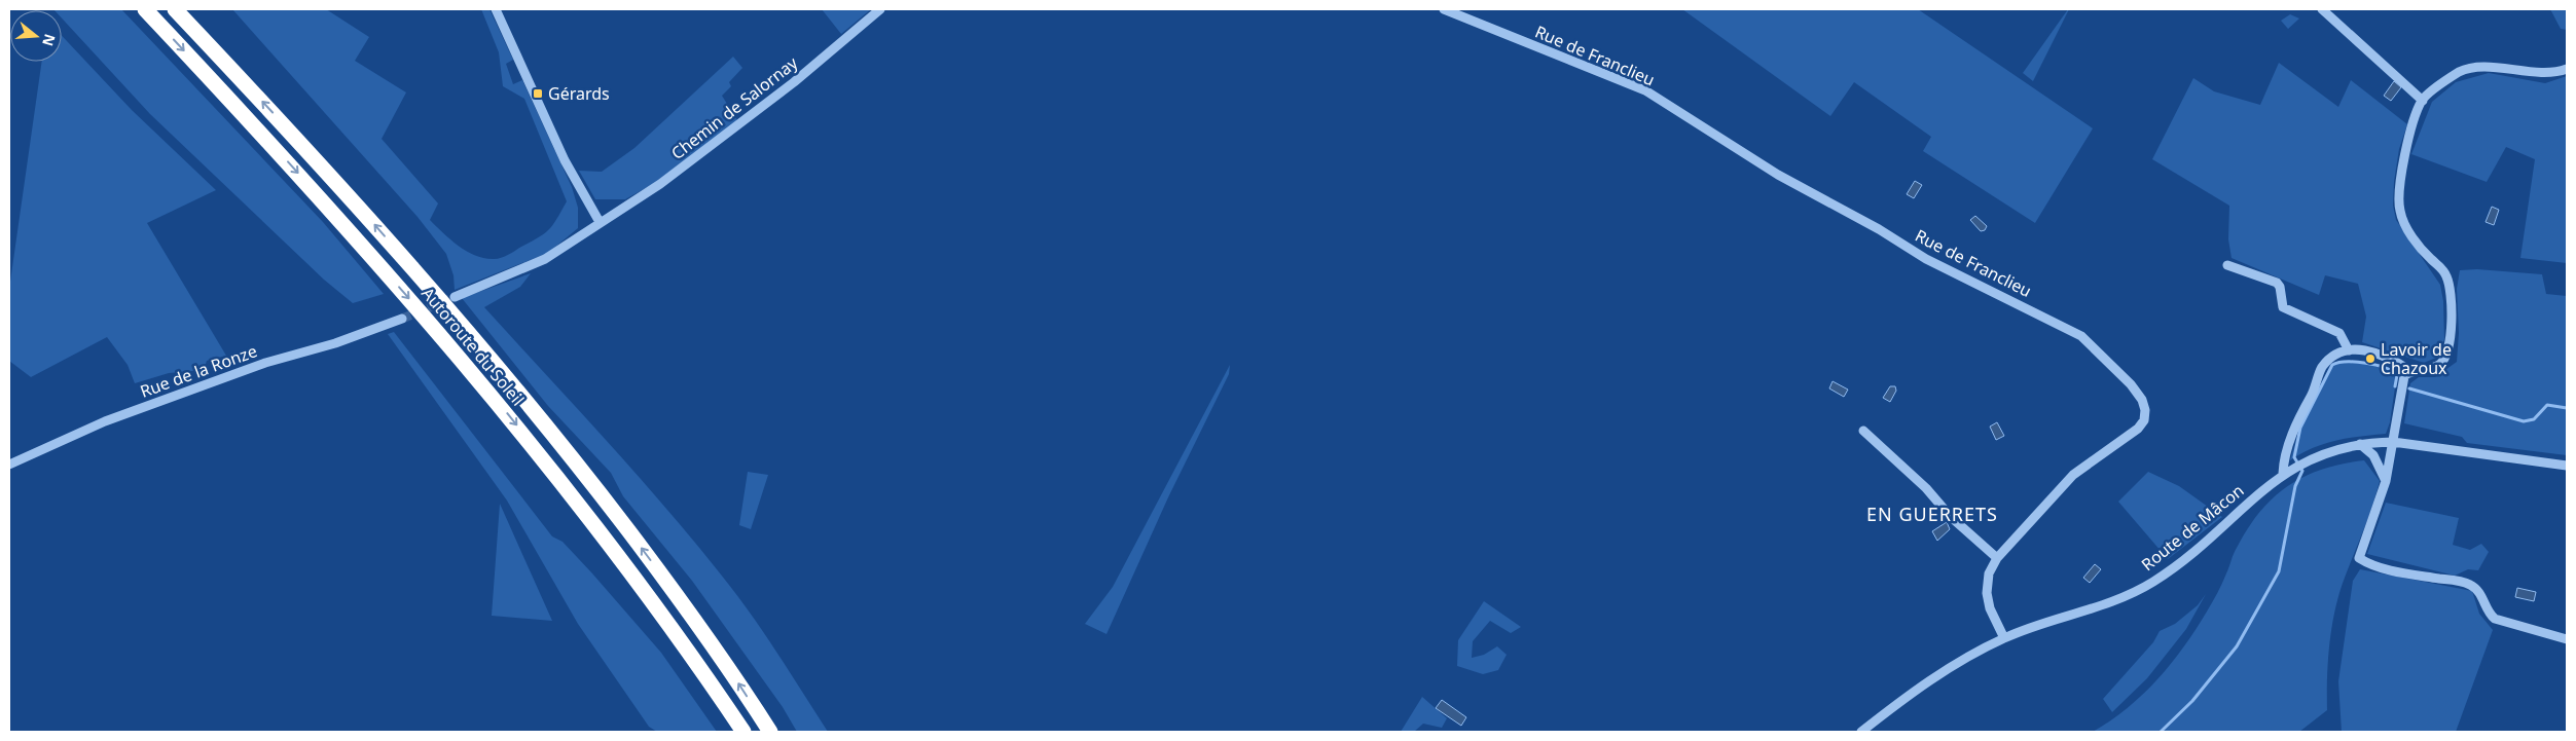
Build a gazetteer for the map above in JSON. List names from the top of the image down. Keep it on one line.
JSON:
{"streets":{"highway":["Autoroute du Soleil"],"street":["Rue de Franclieu","Chemin de Salornay","Rue de la Ronze","Route de Mâcon"]},"crossings":[["Rue de Franclieu","Route de Mâcon"]],"districts":["EN GUERRETS"],"places":{"transit":["Gérards"],"other":["Lavoir de Chazoux"]},"north":"right"}
